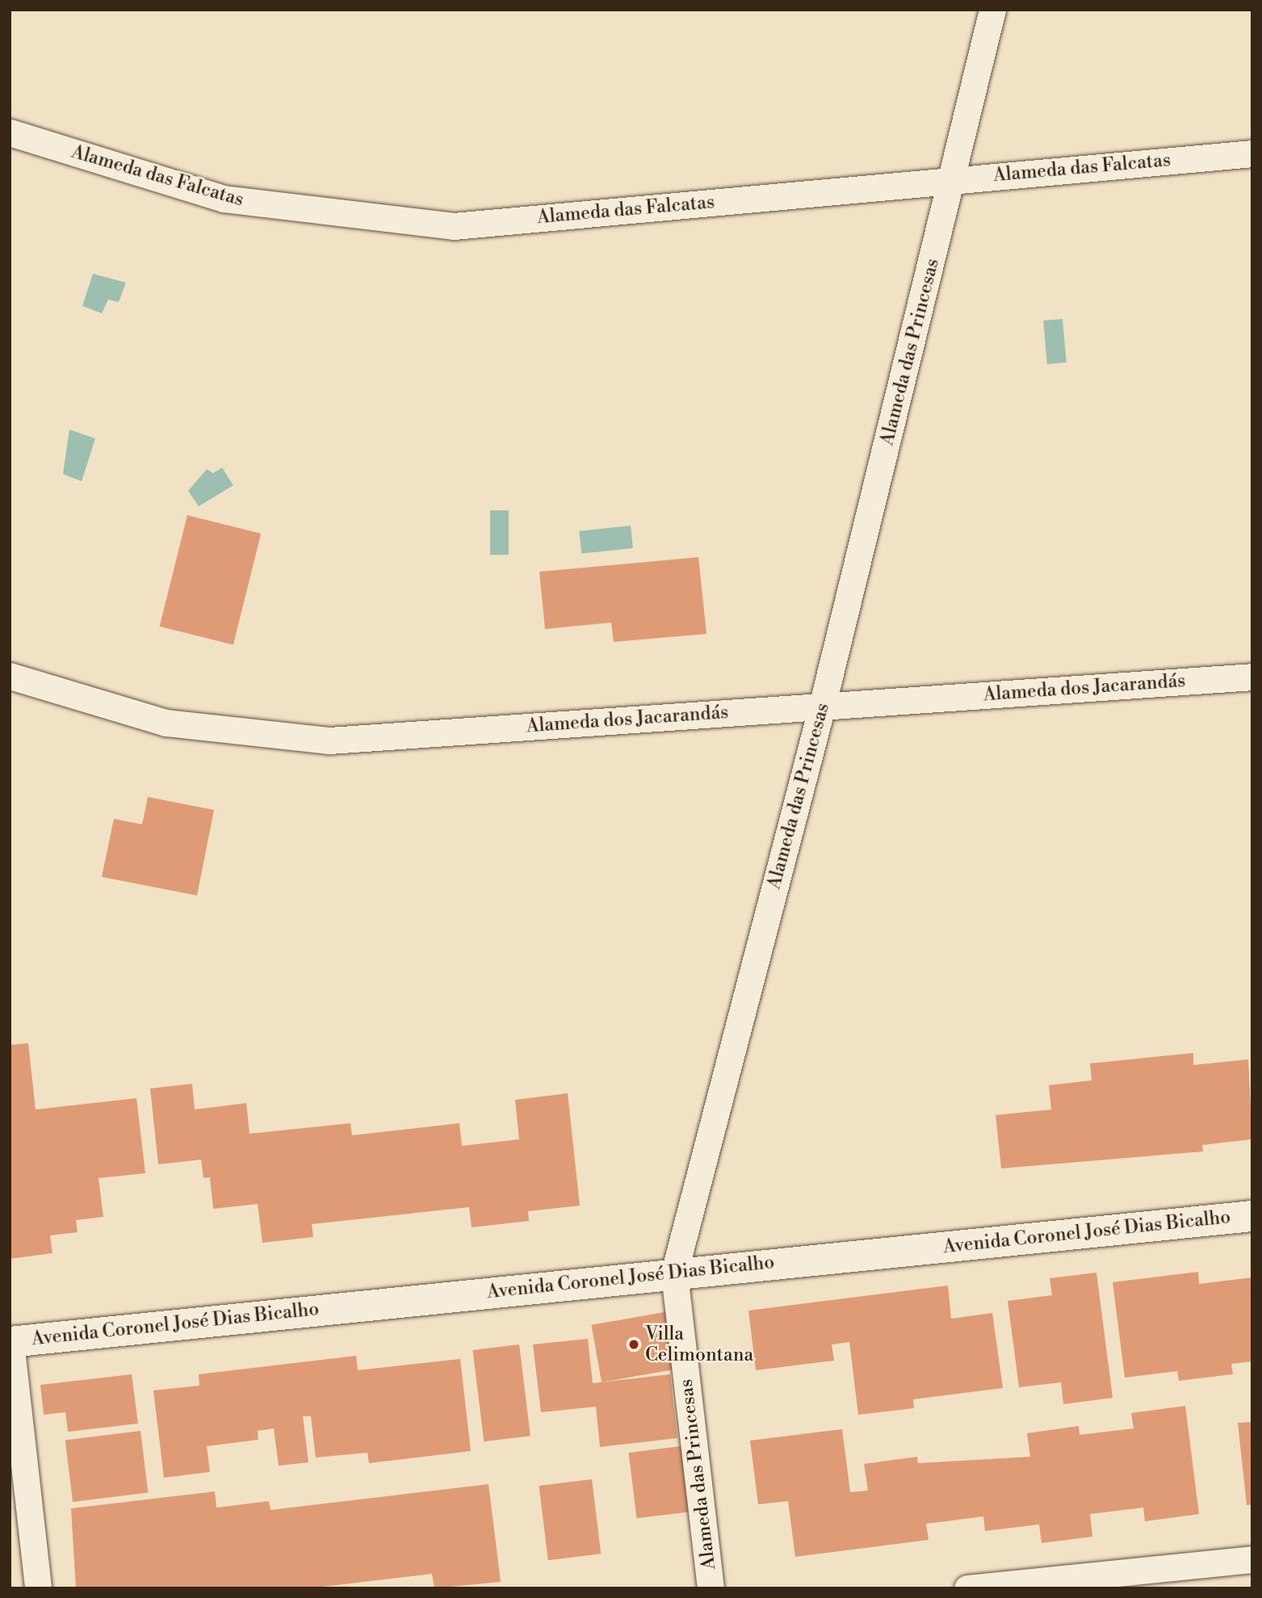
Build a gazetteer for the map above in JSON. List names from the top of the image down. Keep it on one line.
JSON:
{"streets":{"street":["Alameda das Falcatas","Alameda das Princesas","Alameda dos Jacarandás","Avenida Coronel José Dias Bicalho"]},"crossings":[["Alameda das Falcatas","Alameda das Princesas"],["Alameda das Princesas","Alameda dos Jacarandás"],["Alameda das Princesas","Avenida Coronel José Dias Bicalho"]],"places":["Villa Celimontana"]}
